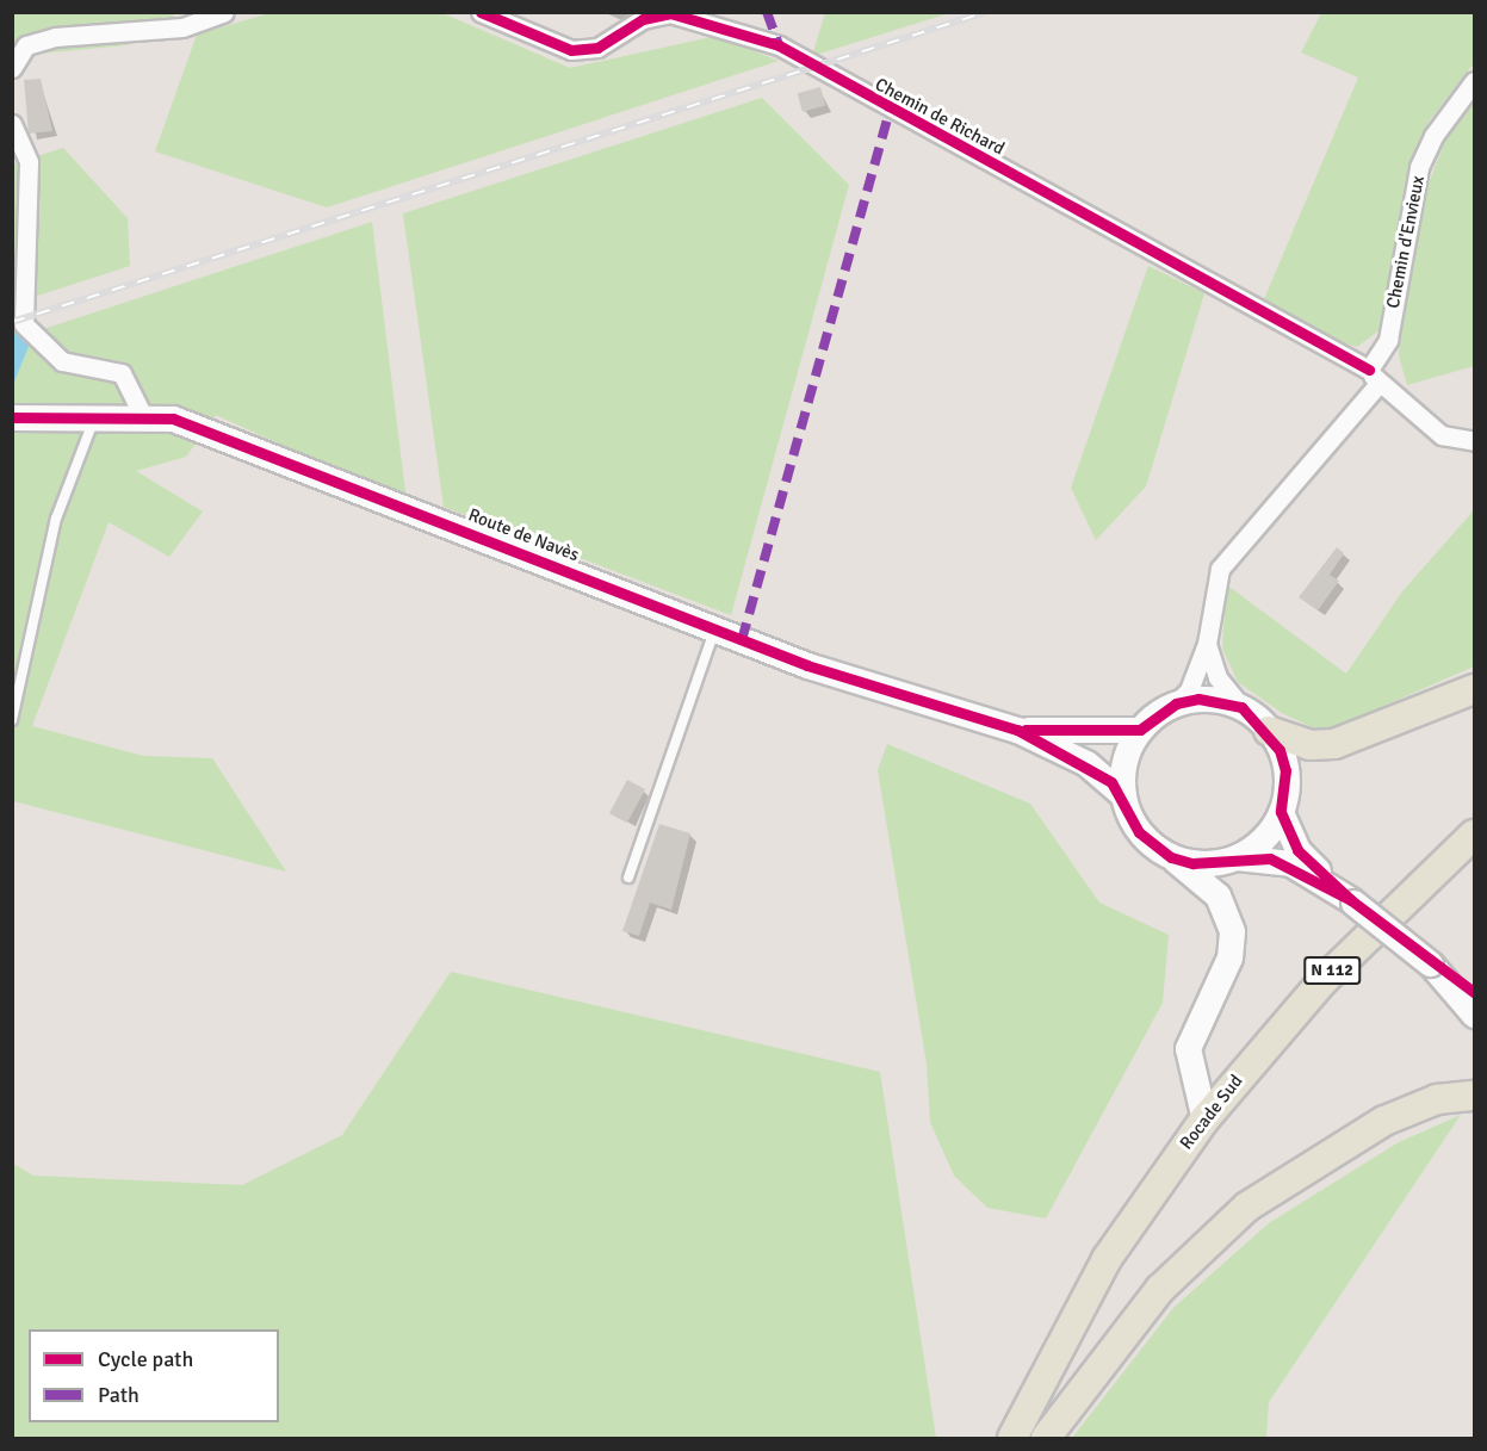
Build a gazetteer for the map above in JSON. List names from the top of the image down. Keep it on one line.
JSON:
{"streets":{"main road":["Route de Navès","N 112","Rocade Sud"],"street":["Chemin de Richard","Chemin d'Envieux"]},"crossings":[["Chemin de Richard","Chemin d'Envieux"]],"legend":["Cycle path","Path"]}
